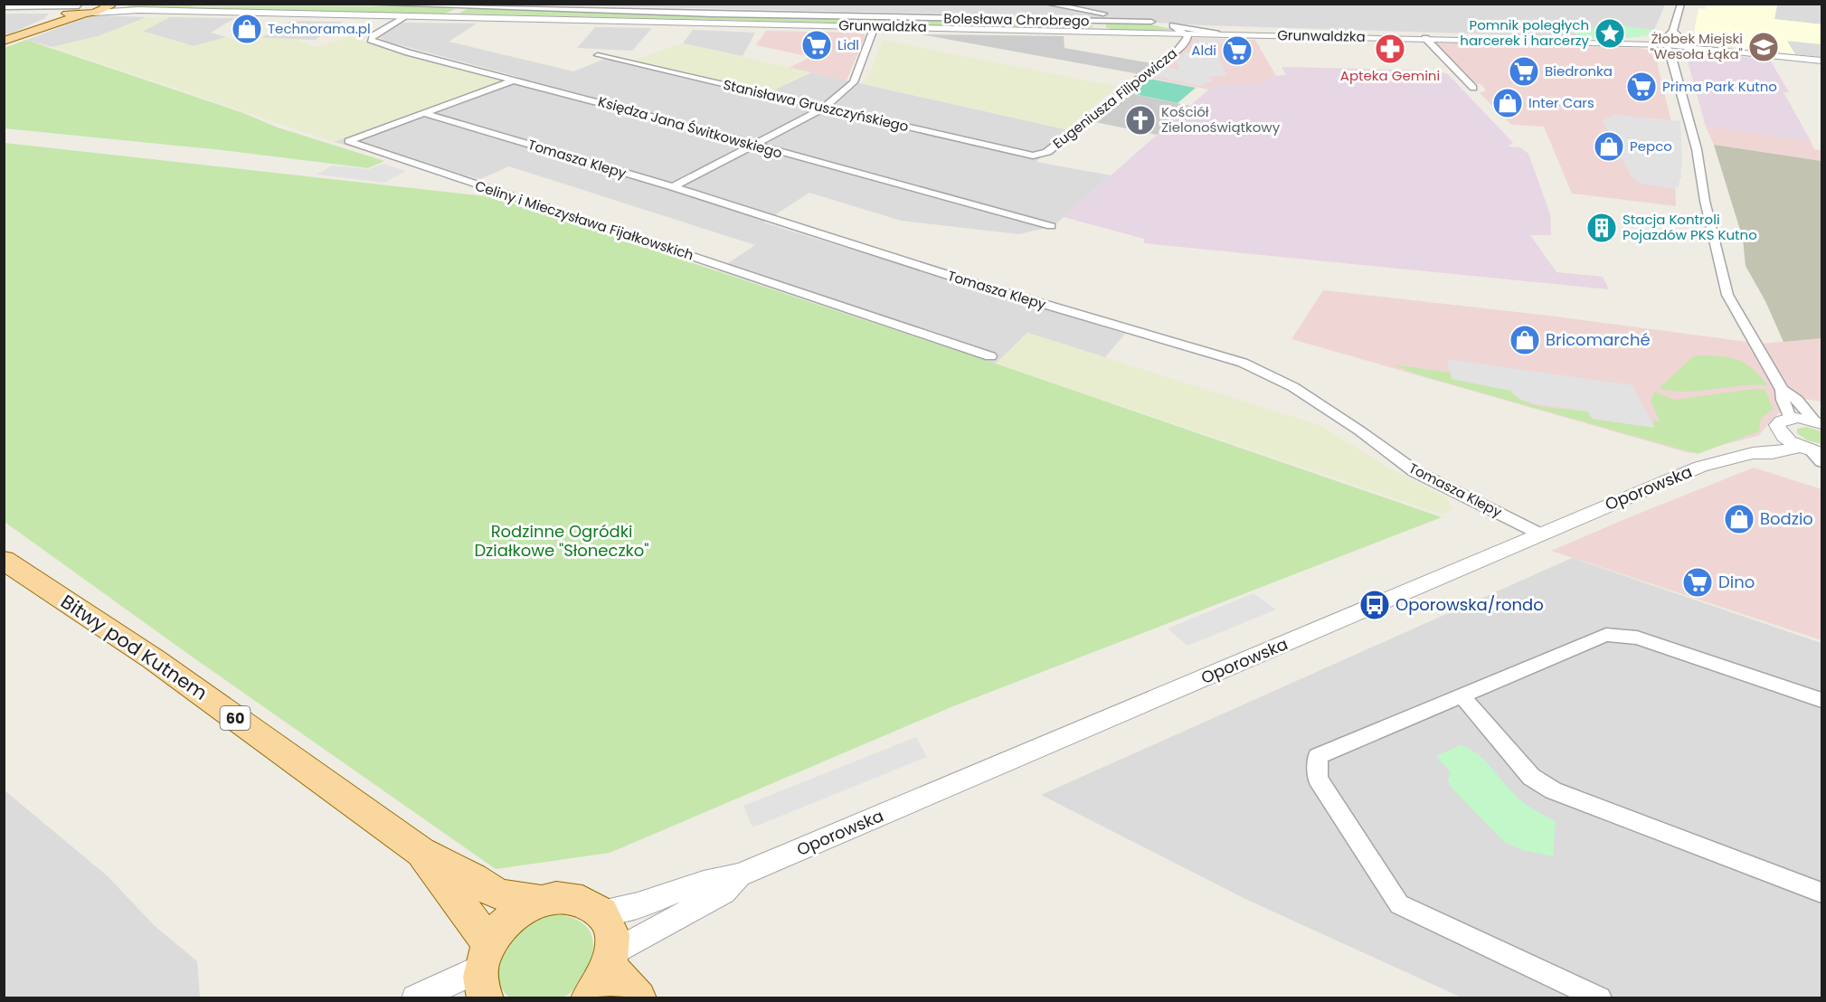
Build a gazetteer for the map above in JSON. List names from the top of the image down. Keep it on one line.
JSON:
{"streets":{"main road":["Bitwy pod Kutnem","60"],"street":["Bolesława Chrobrego","Grunwaldzka","Eugeniusza Filipowicza","Stanisława Gruszczyńskiego","Księdza Jana Świtkowskiego","Tomasza Klepy","Celiny i Mieczysława Fijałkowskich","Oporowska"]},"crossings":[["Bolesława Chrobrego","Grunwaldzka"],["Grunwaldzka","Eugeniusza Filipowicza"],["Grunwaldzka","Księdza Jana Świtkowskiego"],["Eugeniusza Filipowicza","Stanisława Gruszczyńskiego"],["Księdza Jana Świtkowskiego","Celiny i Mieczysława Fijałkowskich"],["Tomasza Klepy","Celiny i Mieczysława Fijałkowskich"],["Tomasza Klepy","Oporowska"],["Oporowska","60"],["Bitwy pod Kutnem","60"]],"parks":["Rodzinne Ogródki Działkowe \"Słoneczko\""],"places":{"shop":["Technorama.pl","Inter Cars","Pepco","Bricomarché","Bodzio"],"place":["Pomnik poległych harcerek i harcerzy"],"supermarket":["Lidl","Aldi","Biedronka","Prima Park Kutno","Dino"],"school or university":["Żłobek Miejski \"Wesoła Łąka\""],"pharmacy":["Apteka Gemini"],"church":["Kościół Zielonoświątkowy"],"building":["Stacja Kontroli Pojazdów PKS Kutno"],"bus stop":["Oporowska/rondo"]}}
